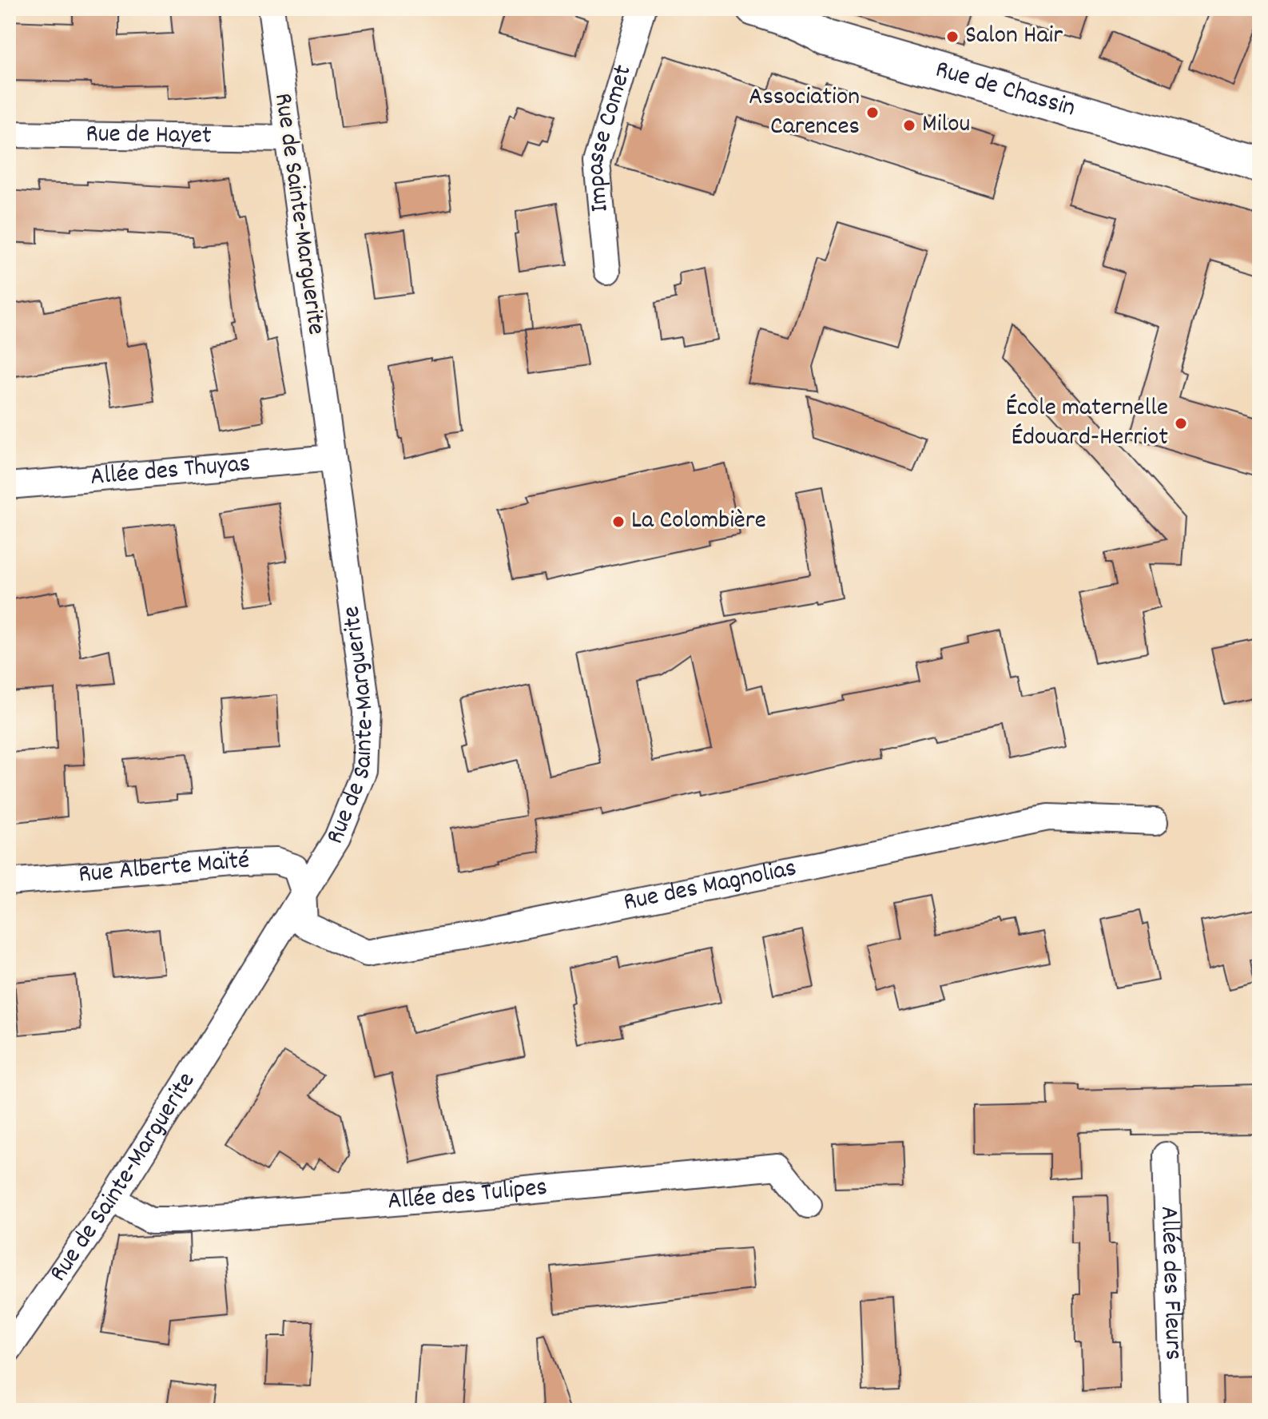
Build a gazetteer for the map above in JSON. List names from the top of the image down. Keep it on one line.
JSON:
{"streets":{"street":["Rue de Chassin","Rue de Hayet","Impasse Comet","Rue de Sainte-Marguerite","Allée des Thuyas","Rue Alberte Maïté","Rue des Magnolias","Allée des Tulipes","Allée des Fleurs"]},"crossings":[["Rue de Hayet","Rue de Sainte-Marguerite"],["Rue de Sainte-Marguerite","Allée des Thuyas"],["Rue de Sainte-Marguerite","Rue Alberte Maïté"],["Rue de Sainte-Marguerite","Rue des Magnolias"],["Rue de Sainte-Marguerite","Allée des Tulipes"],["Rue Alberte Maïté","Rue des Magnolias"]],"places":["Salon Hair","Association Carences","Milou","École maternelle Édouard-Herriot","La Colombière"]}
